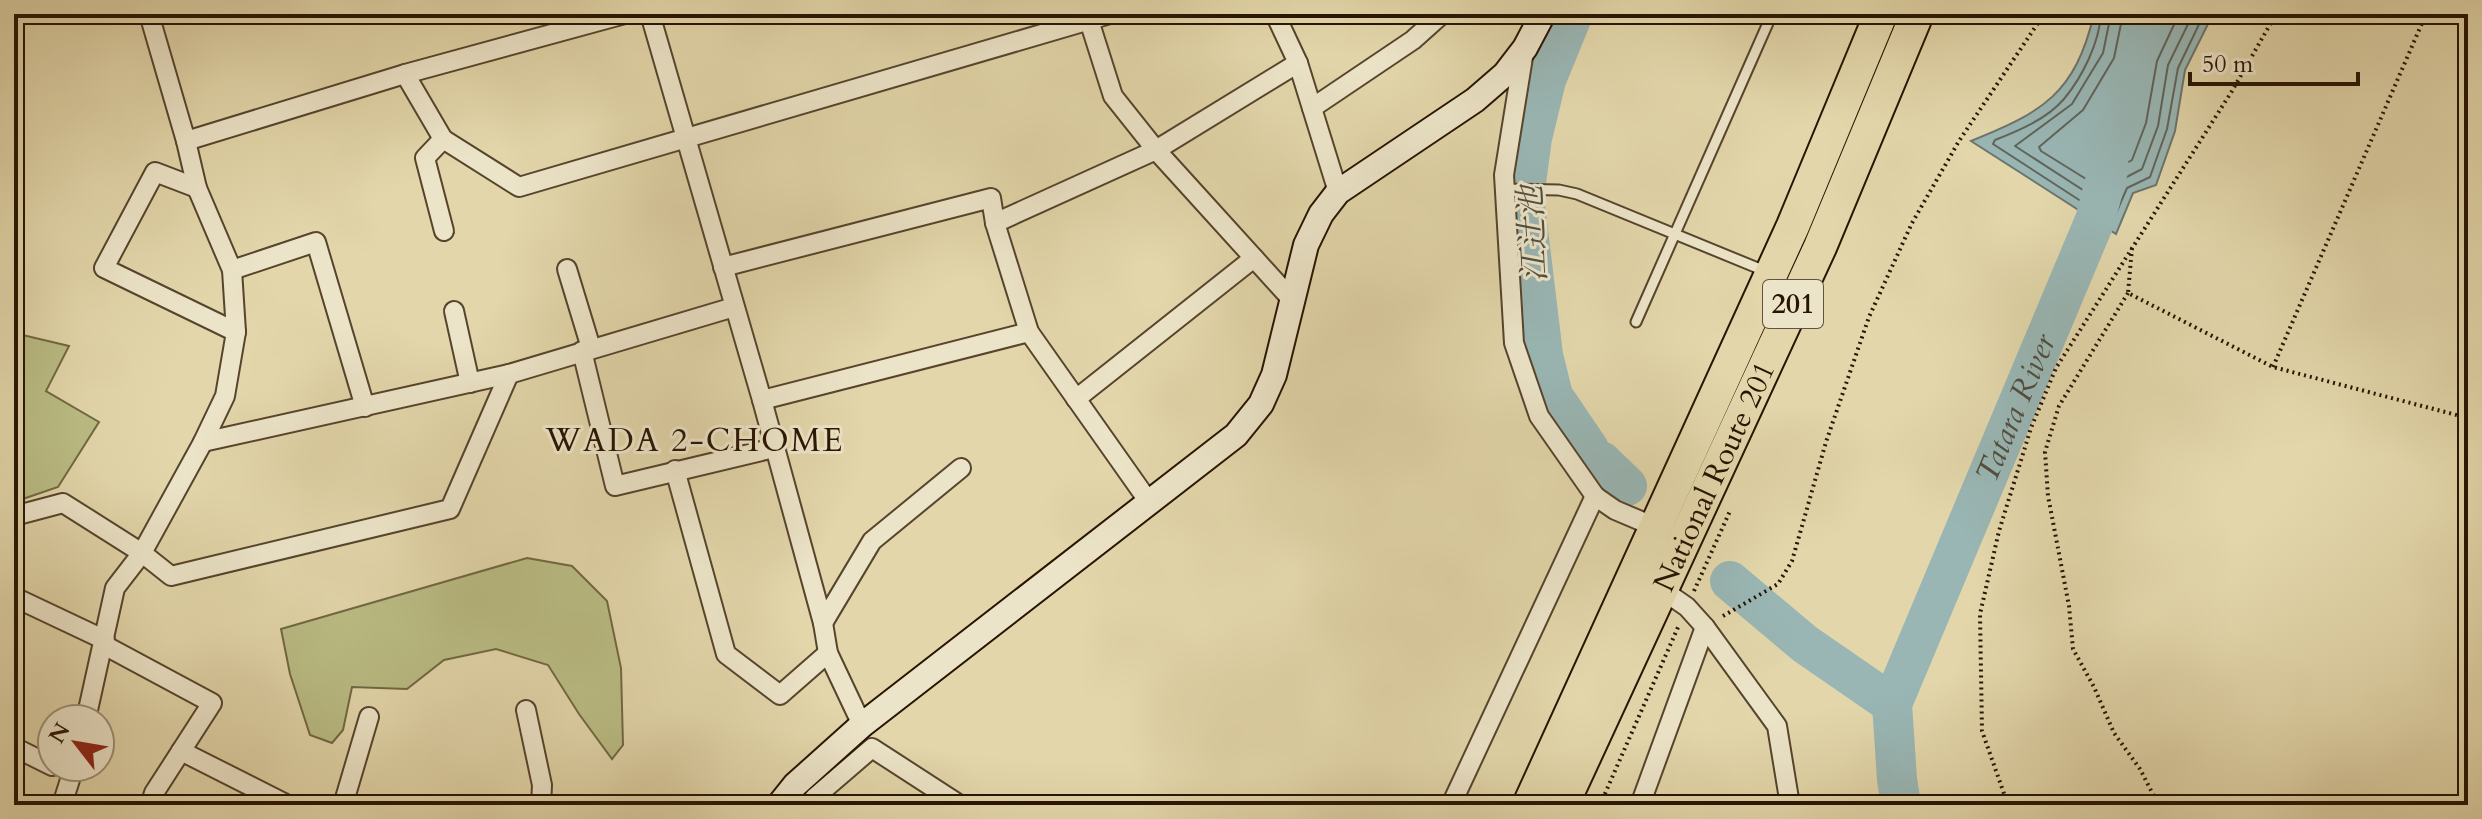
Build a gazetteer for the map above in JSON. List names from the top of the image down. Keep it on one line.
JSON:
{"streets":{"highway":["201","National Route 201"]},"crossings":[["201","National Route 201"]],"districts":["WADA 2-CHOME"],"water":["江辻池","Tatara River"],"scale_bar":"50 m","north":"top left"}
